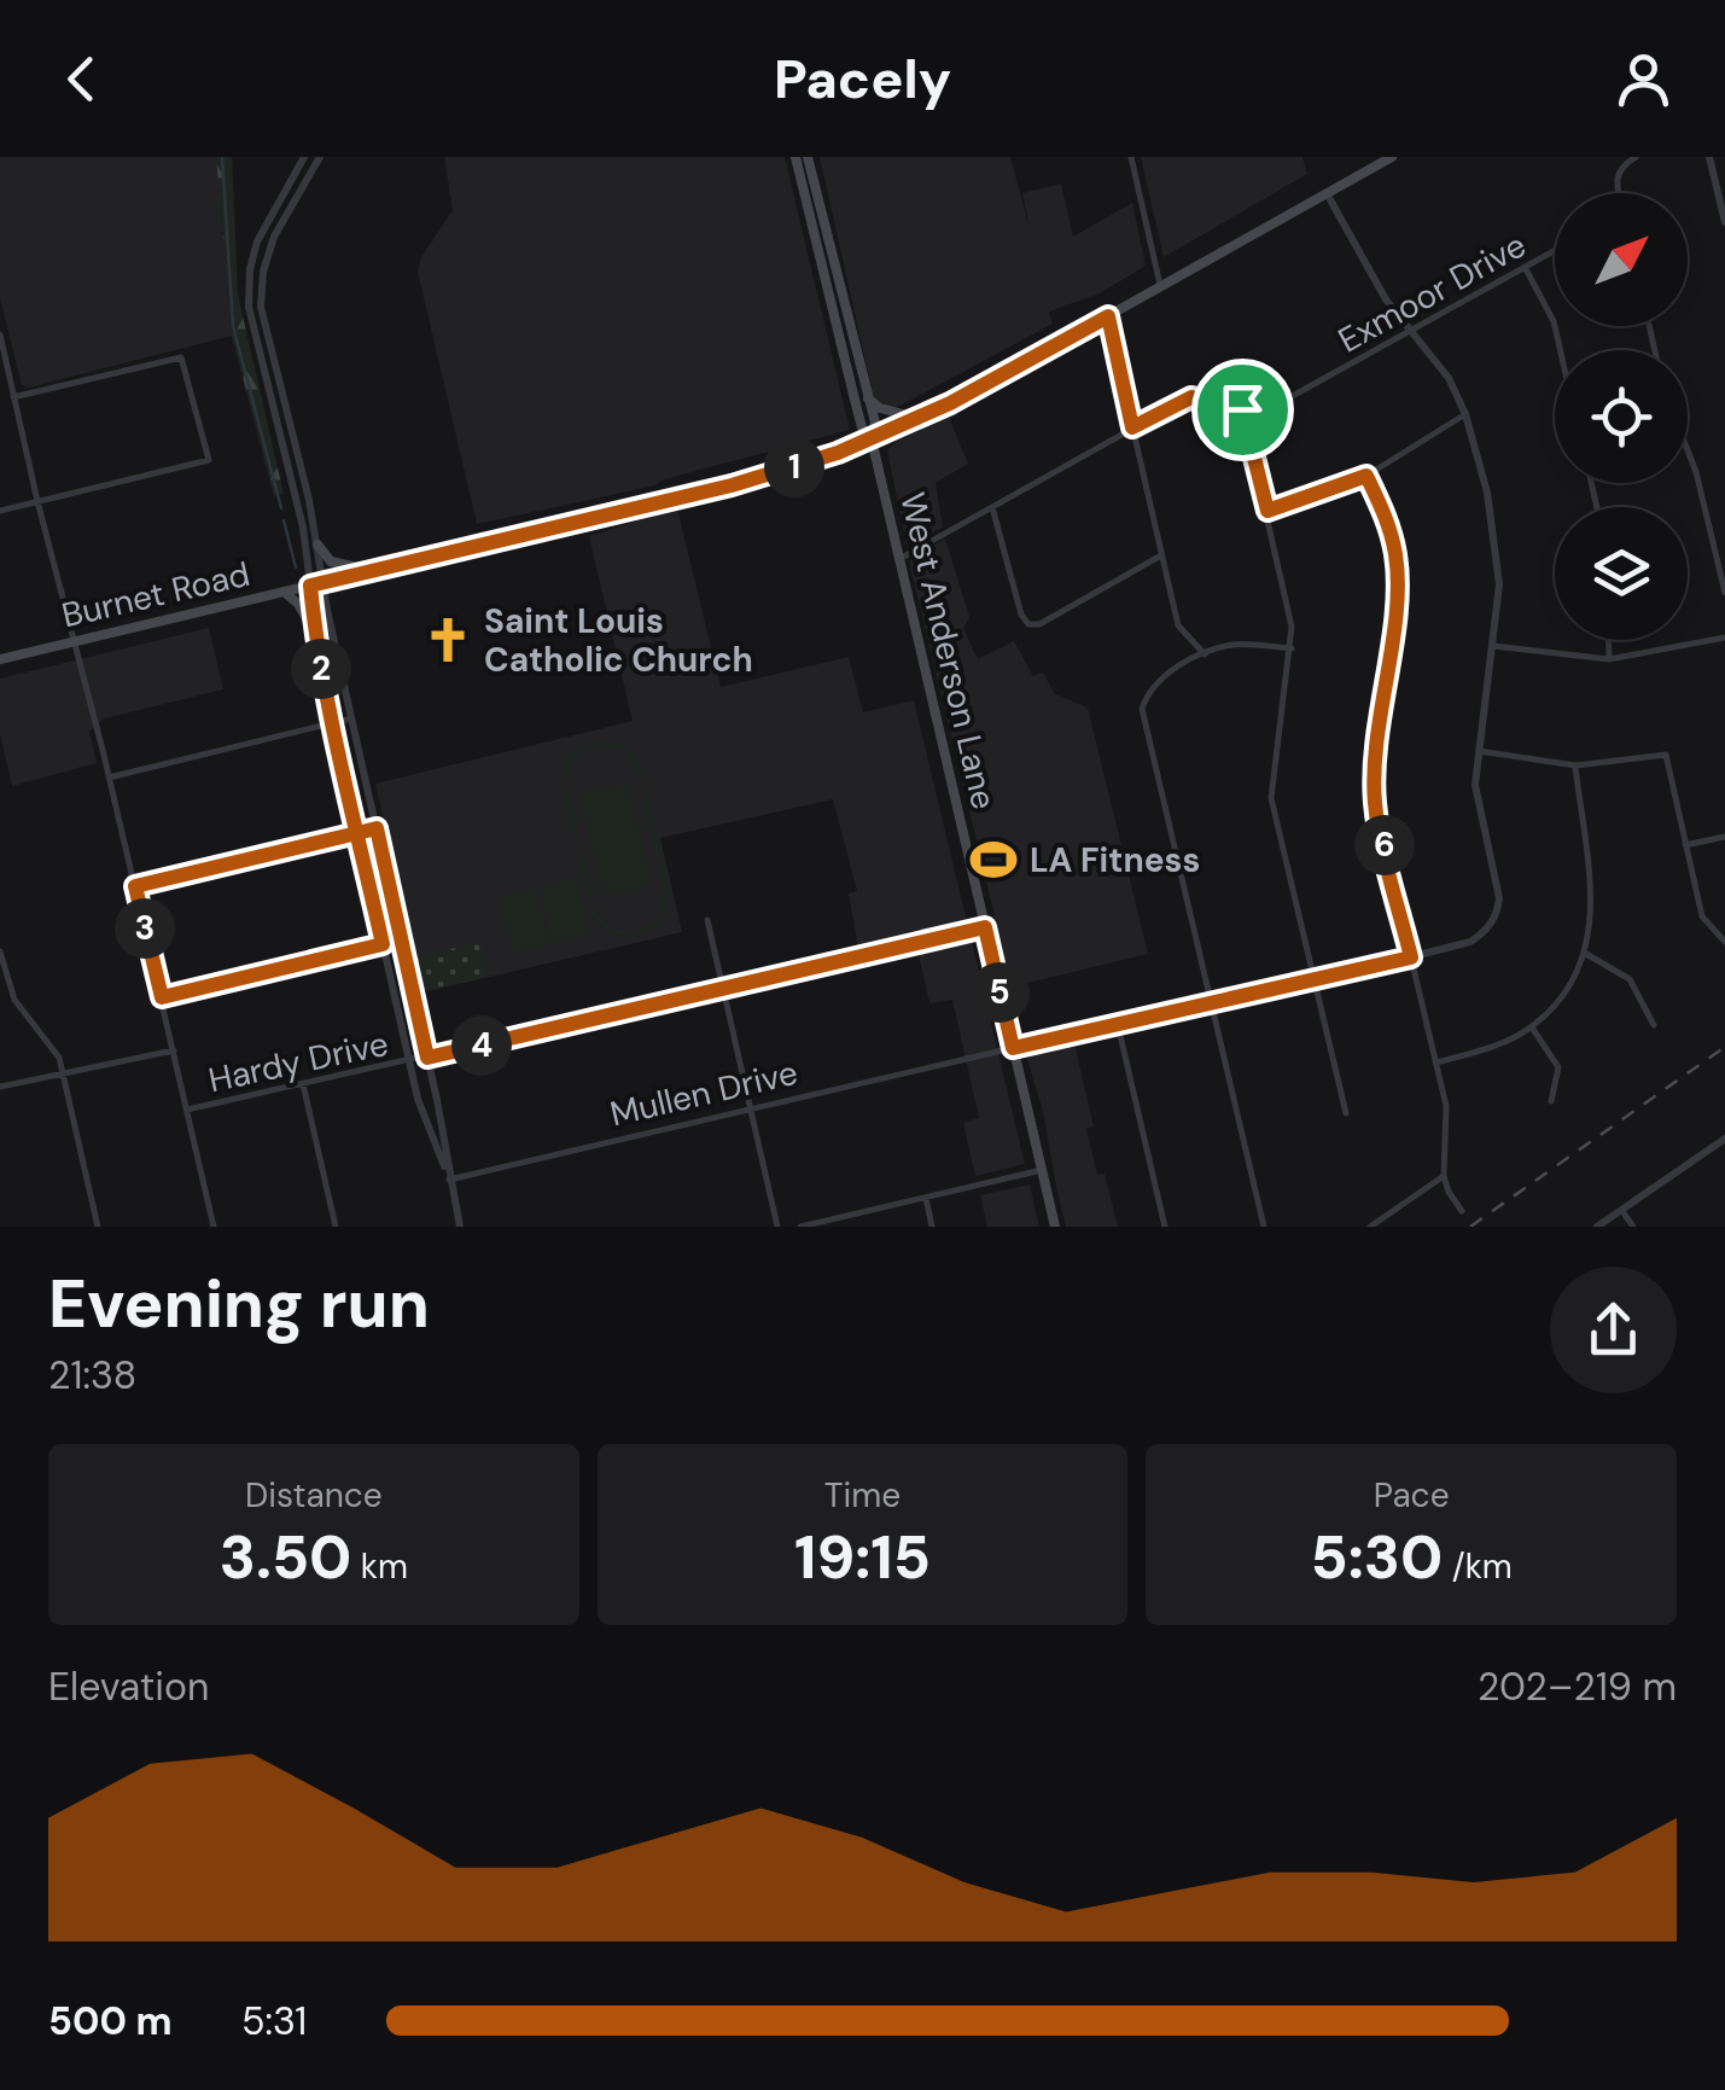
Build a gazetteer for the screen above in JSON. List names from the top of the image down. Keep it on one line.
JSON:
{"streets":{"main road":["Burnet Road","West Anderson Lane"],"street":["Exmoor Drive","Hardy Drive","Mullen Drive"]},"crossings":[["Burnet Road","West Anderson Lane"],["West Anderson Lane","Hardy Drive"],["West Anderson Lane","Mullen Drive"]],"places":{"church":["Saint Louis Catholic Church"],"sports":["LA Fitness"]},"north":"top right","page":{"header":"Pacely","pins":["1","2","6","3","5","4"],"heading":["Evening run","21:38"],"stats":[["Distance","3.50 km"],["Time","19:15"],["Pace","5:30 /km"]],"chart":["Elevation","202–219 m"],"list":[{"name":"500 m","note":"5:31"}]}}
